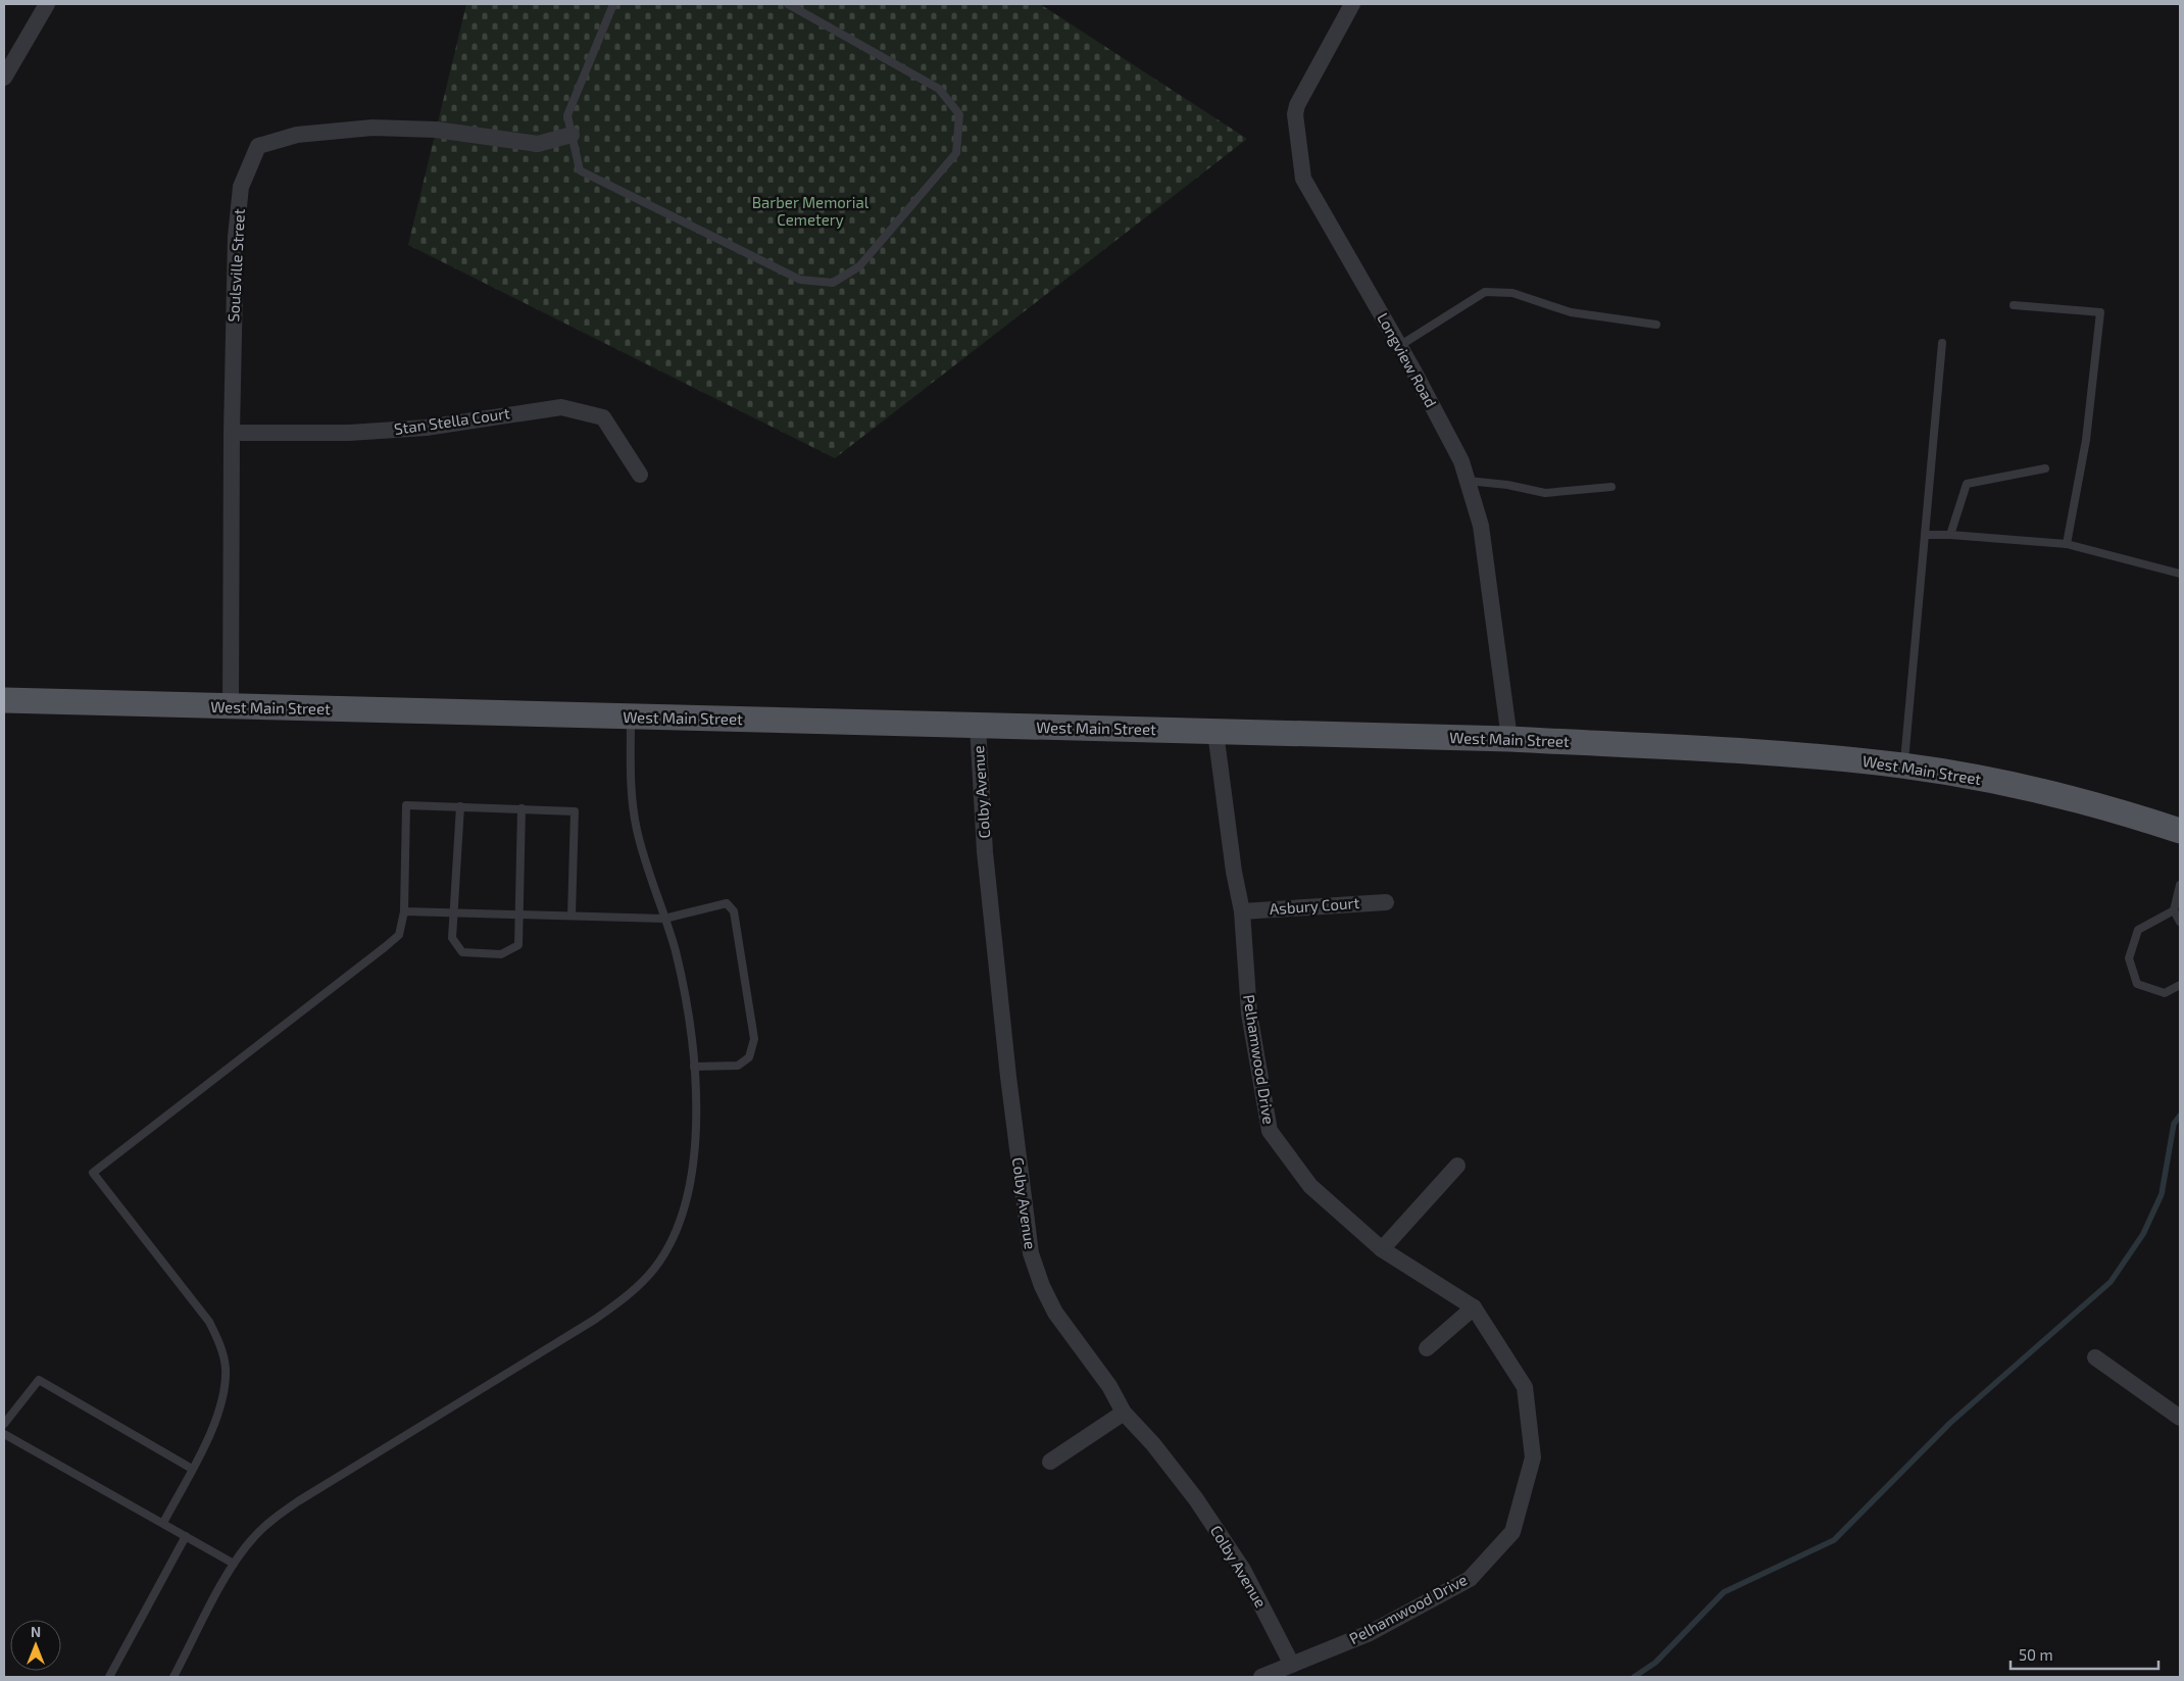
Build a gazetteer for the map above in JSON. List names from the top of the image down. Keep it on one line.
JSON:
{"streets":{"main road":["West Main Street"],"street":["Soulsville Street","Longview Road","Stan Stella Court","Colby Avenue","Asbury Court","Pelhamwood Drive"]},"crossings":[["Soulsville Street","Stan Stella Court"],["Soulsville Street","West Main Street"],["Longview Road","West Main Street"],["West Main Street","Colby Avenue"],["West Main Street","Pelhamwood Drive"],["Colby Avenue","Pelhamwood Drive"],["Asbury Court","Pelhamwood Drive"]],"parks":["Barber Memorial Cemetery"],"scale_bar":"50 m","north":"top"}
